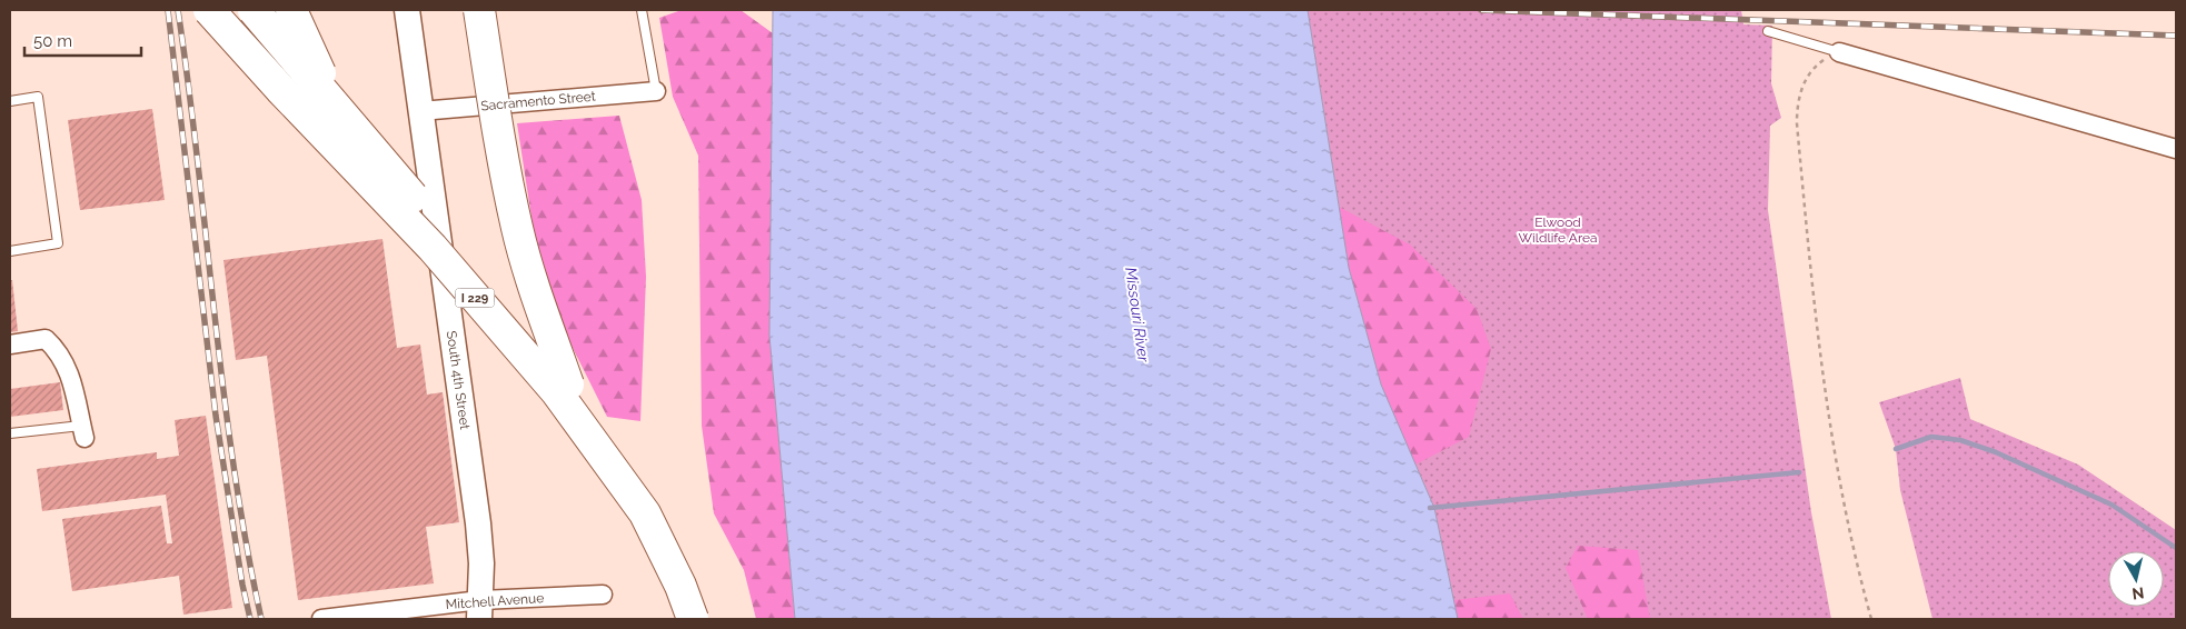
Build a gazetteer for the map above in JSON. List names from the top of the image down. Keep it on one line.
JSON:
{"streets":{"highway":["I 229"],"main road":["South 4th Street"],"street":["Sacramento Street","Mitchell Avenue"]},"crossings":[["Sacramento Street","South 4th Street"],["South 4th Street","Mitchell Avenue"]],"water":["Missouri River"],"parks":["Elwood Wildlife Area"],"scale_bar":"50 m","north":"bottom"}
